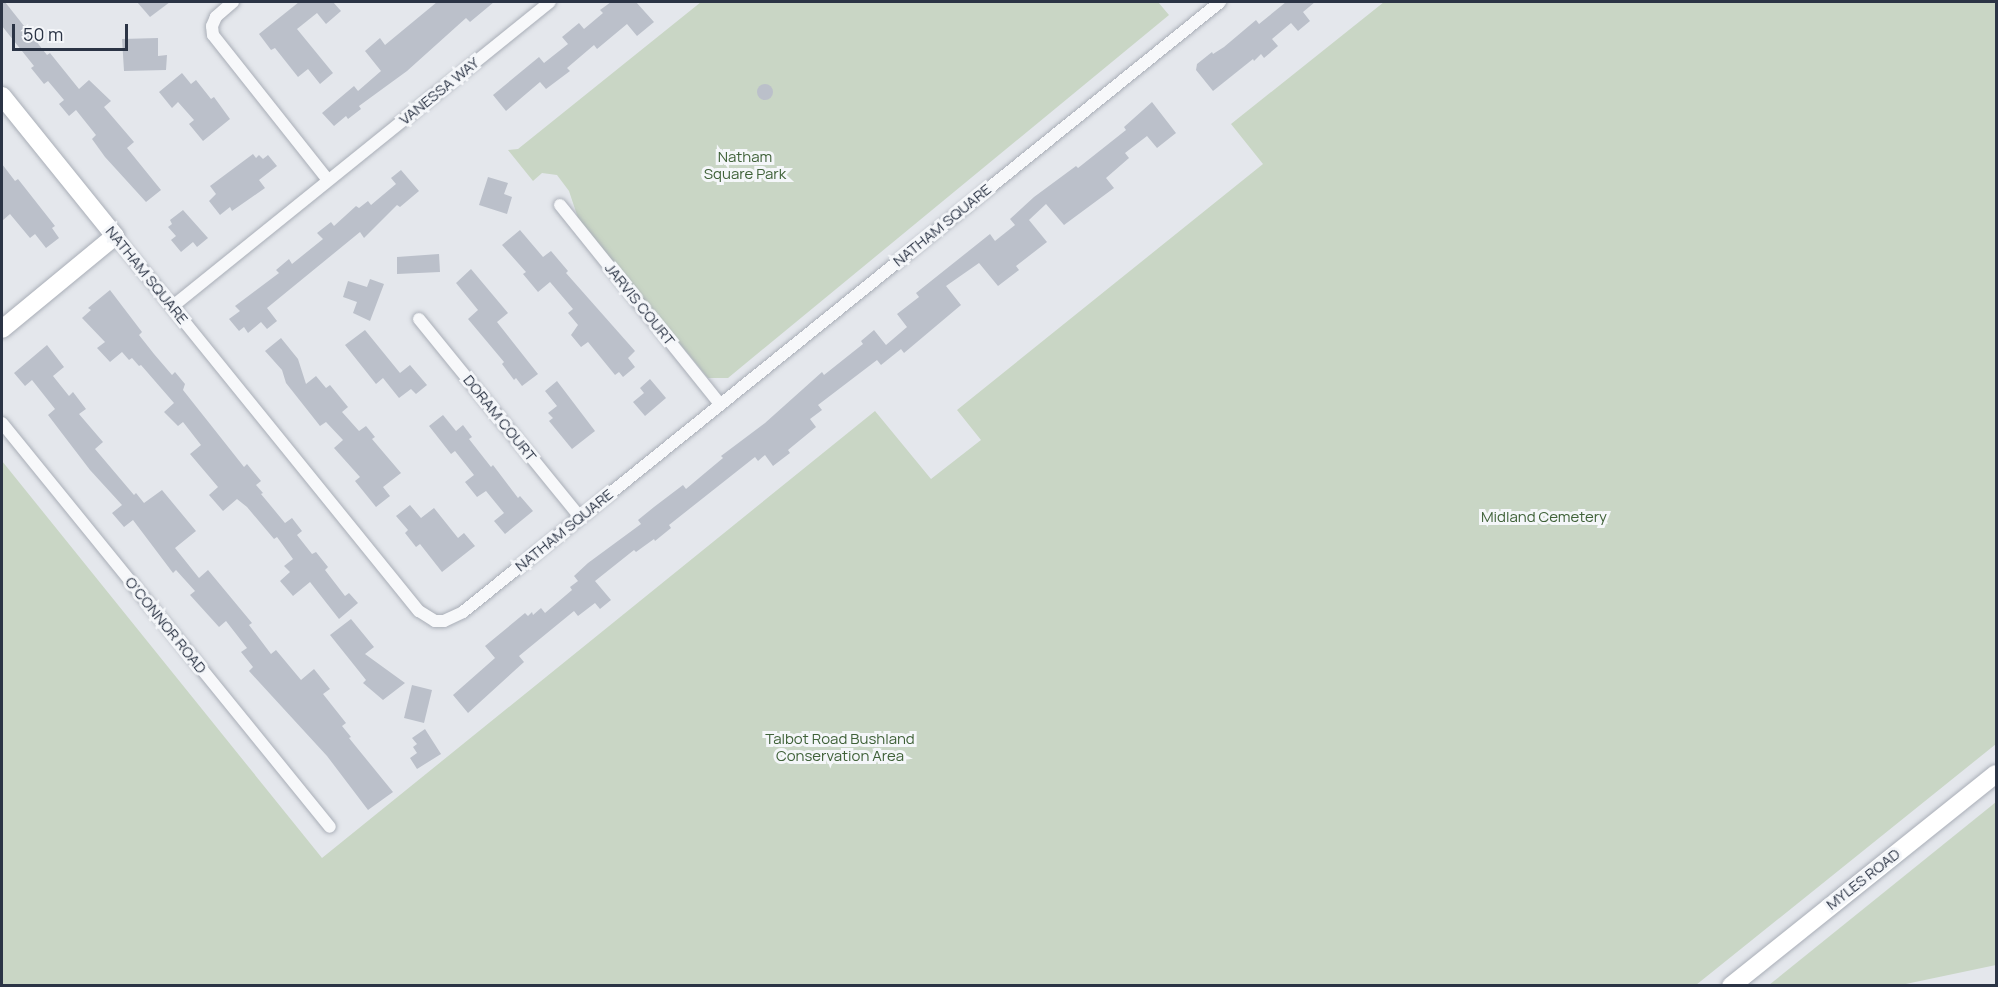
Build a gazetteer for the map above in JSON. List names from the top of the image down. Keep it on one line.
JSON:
{"streets":{"street":["VANESSA WAY","NATHAM SQUARE","JARVIS COURT","DORAM COURT","O'CONNOR ROAD","MYLES ROAD"]},"crossings":[["VANESSA WAY","NATHAM SQUARE"],["NATHAM SQUARE","JARVIS COURT"],["NATHAM SQUARE","DORAM COURT"]],"parks":["Natham Square Park","Midland Cemetery","Talbot Road Bushland Conservation Area"],"scale_bar":"50 m"}
